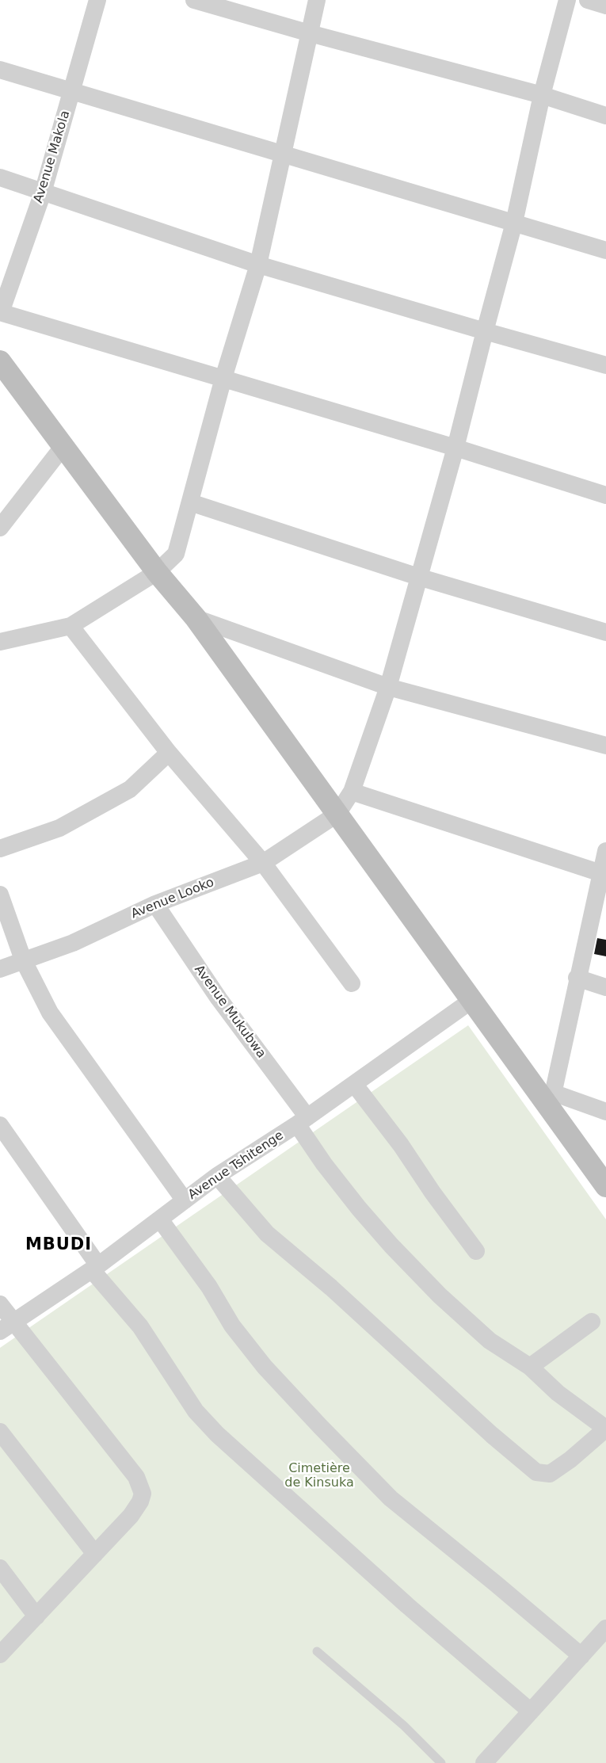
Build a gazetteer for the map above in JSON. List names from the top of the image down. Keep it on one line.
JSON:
{"streets":{"street":["Avenue Makola","Avenue Looko","Avenue Mukubwa","Avenue Tshitenge"]},"crossings":[["Avenue Looko","Avenue Mukubwa"],["Avenue Mukubwa","Avenue Tshitenge"]],"districts":["MBUDI"],"parks":["Cimetière de Kinsuka"]}
